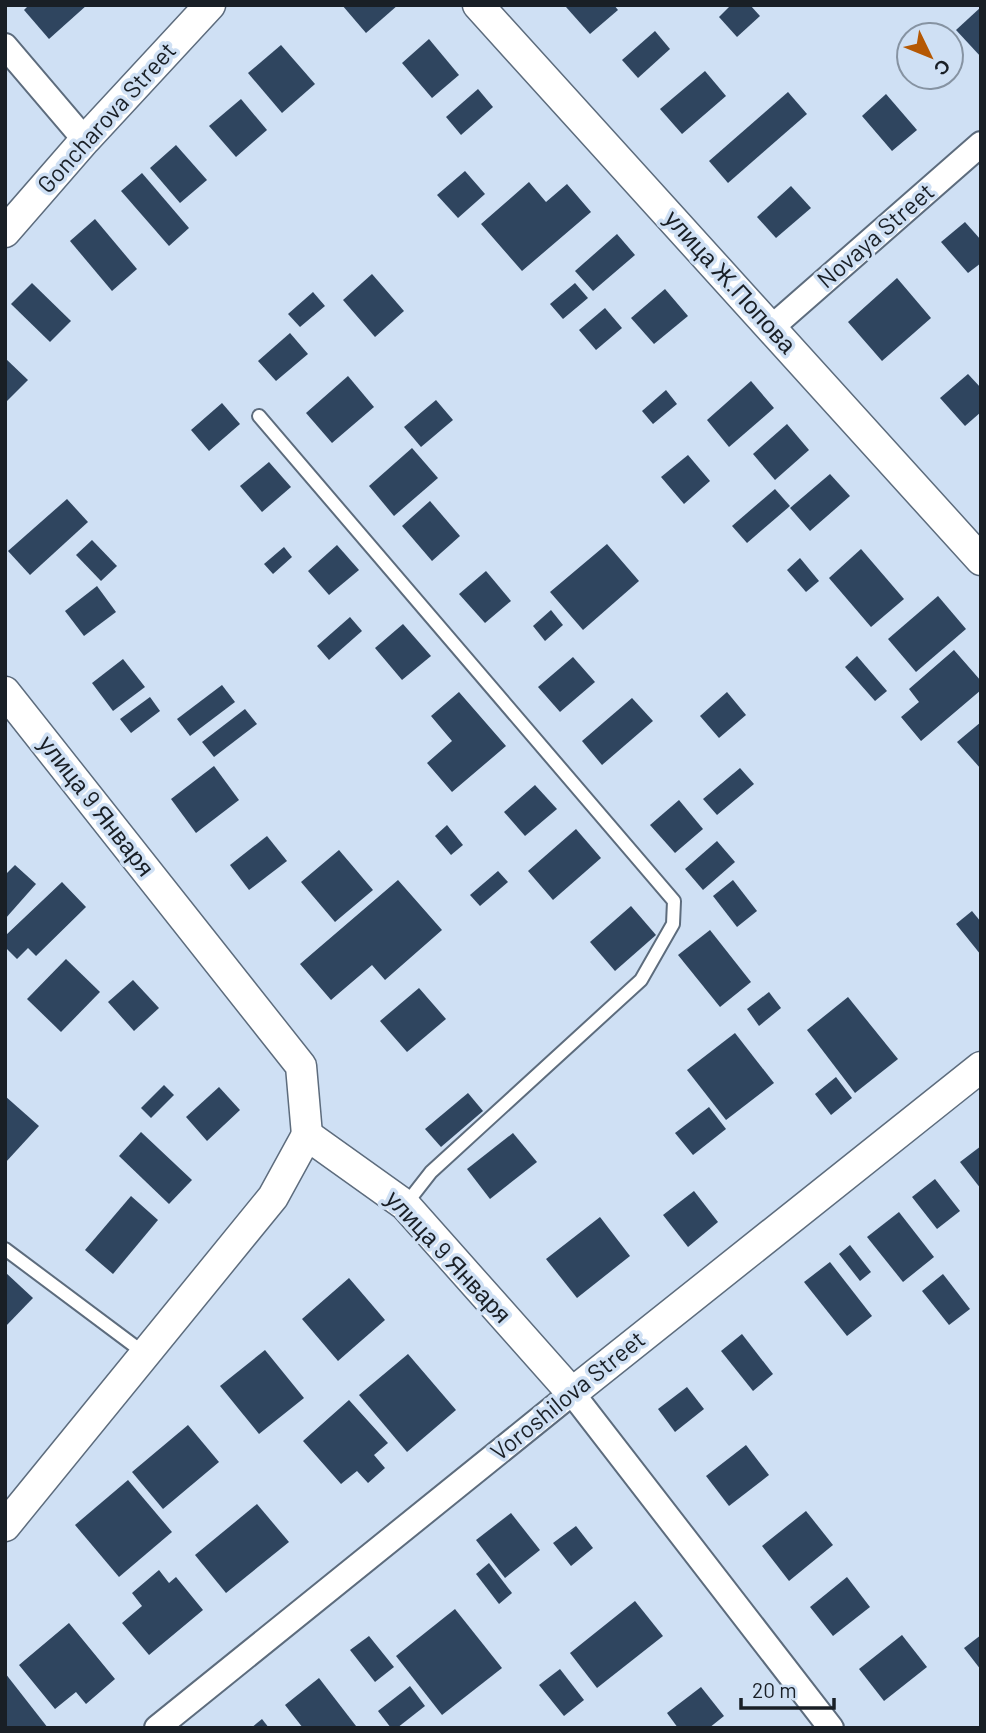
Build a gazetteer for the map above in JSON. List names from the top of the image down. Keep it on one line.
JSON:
{"streets":{"street":["Goncharova Street","Novaya Street","улица Ж.Попова","улица 9 Января","Voroshilova Street"]},"crossings":[["Novaya Street","улица Ж.Попова"],["улица 9 Января","Voroshilova Street"]],"scale_bar":"20 m","north":"bottom right"}
